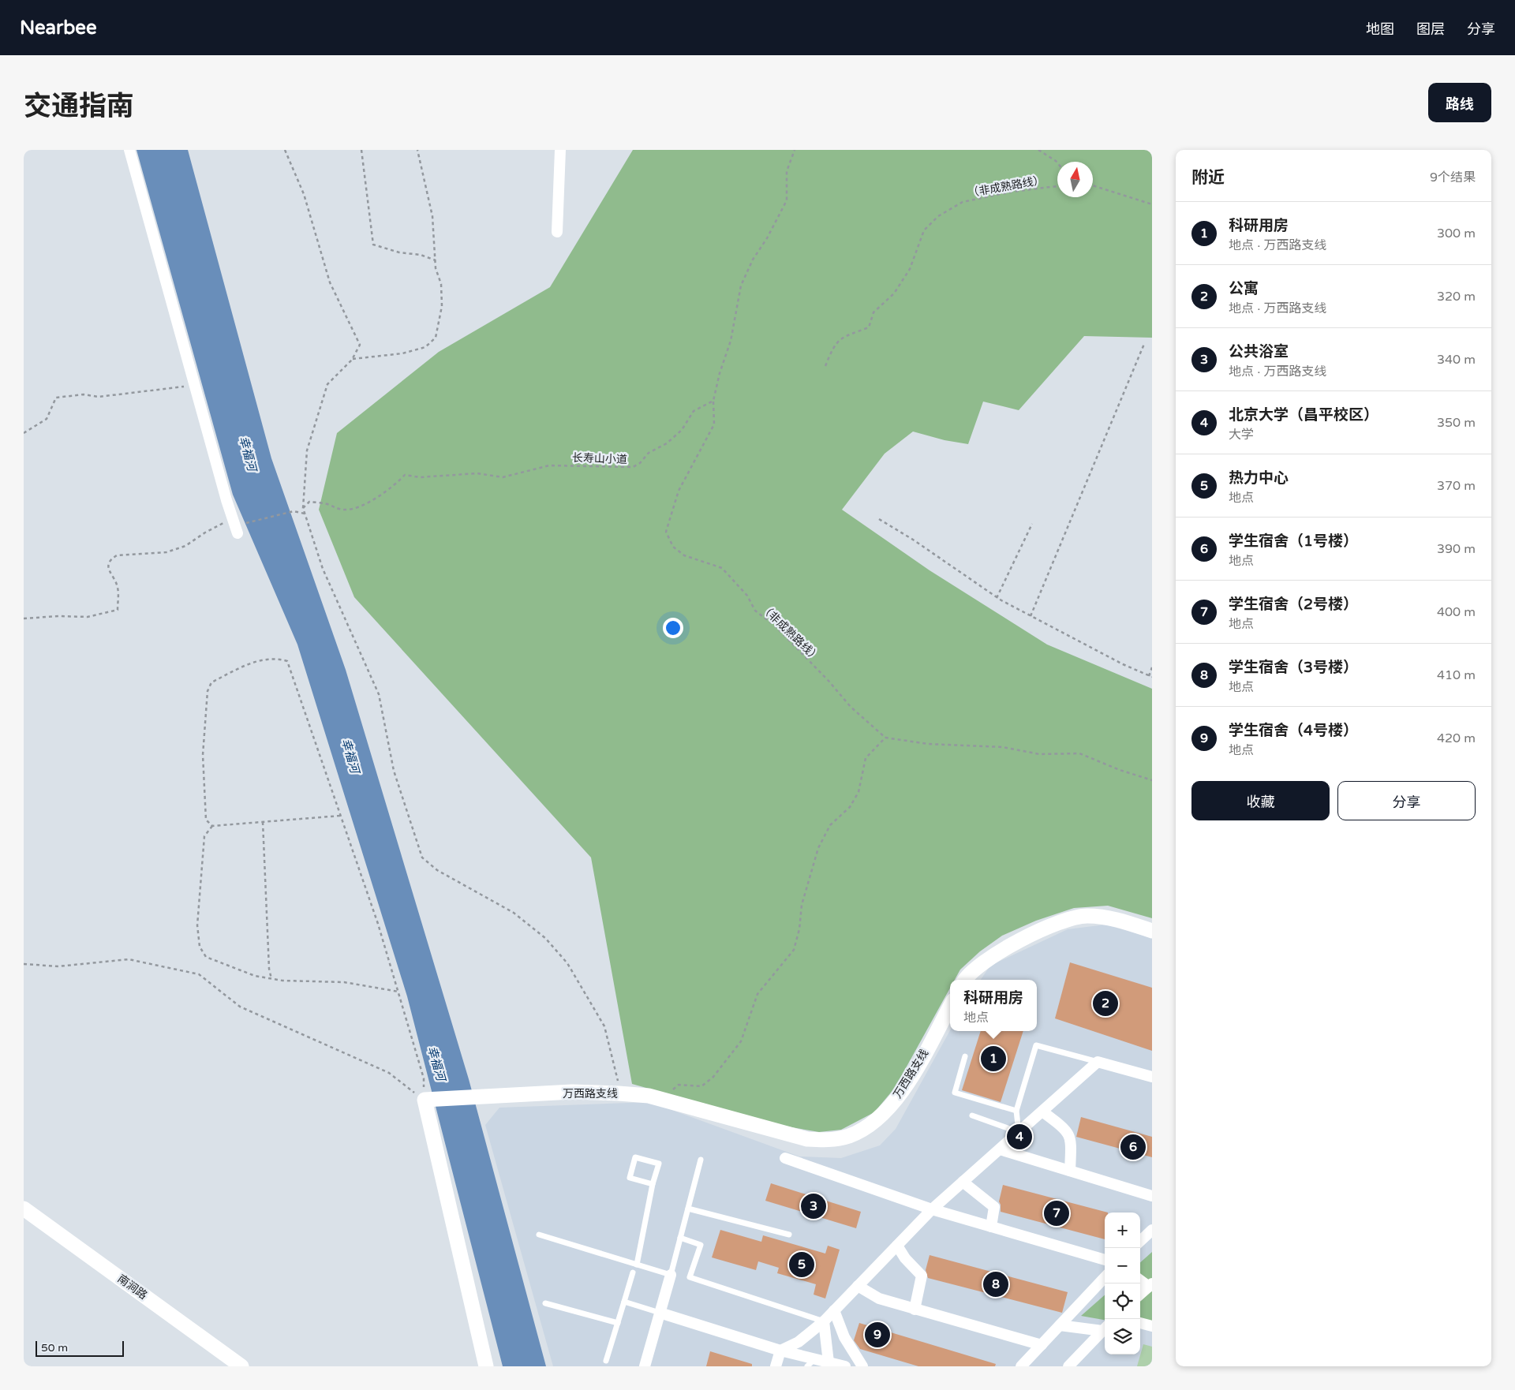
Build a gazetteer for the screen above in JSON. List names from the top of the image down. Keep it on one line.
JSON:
{"streets":{"street":["万西路支线","南涧路"],"path":["（非成熟路线）","长寿山小道"]},"crossings":[["（非成熟路线）","长寿山小道"]],"water":["幸福河"],"scale_bar":"50 m","north":"top","page":{"header":"Nearbee","nav":["地图","图层","分享"],"title":"交通指南","buttons":["路线",["收藏","分享"]],"heading":["附近","9个结果"],"list":[{"mark":"1","name":"科研用房","note":"地点 · 万西路支线","value":"300 m"},{"mark":"2","name":"公寓","note":"地点 · 万西路支线","value":"320 m"},{"mark":"3","name":"公共浴室","note":"地点 · 万西路支线","value":"340 m"},{"mark":"4","name":"北京大学（昌平校区）","note":"大学","value":"350 m"},{"mark":"5","name":"热力中心","note":"地点","value":"370 m"},{"mark":"6","name":"学生宿舍（1号楼）","note":"地点","value":"390 m"},{"mark":"7","name":"学生宿舍（2号楼）","note":"地点","value":"400 m"},{"mark":"8","name":"学生宿舍（3号楼）","note":"地点","value":"410 m"},{"mark":"9","name":"学生宿舍（4号楼）","note":"地点","value":"420 m"}],"popup":["科研用房","地点"],"pins":["2","1","4","6","3","7","5","8","9"],"map_buttons":["+","−"],"scale":"50 m"}}
